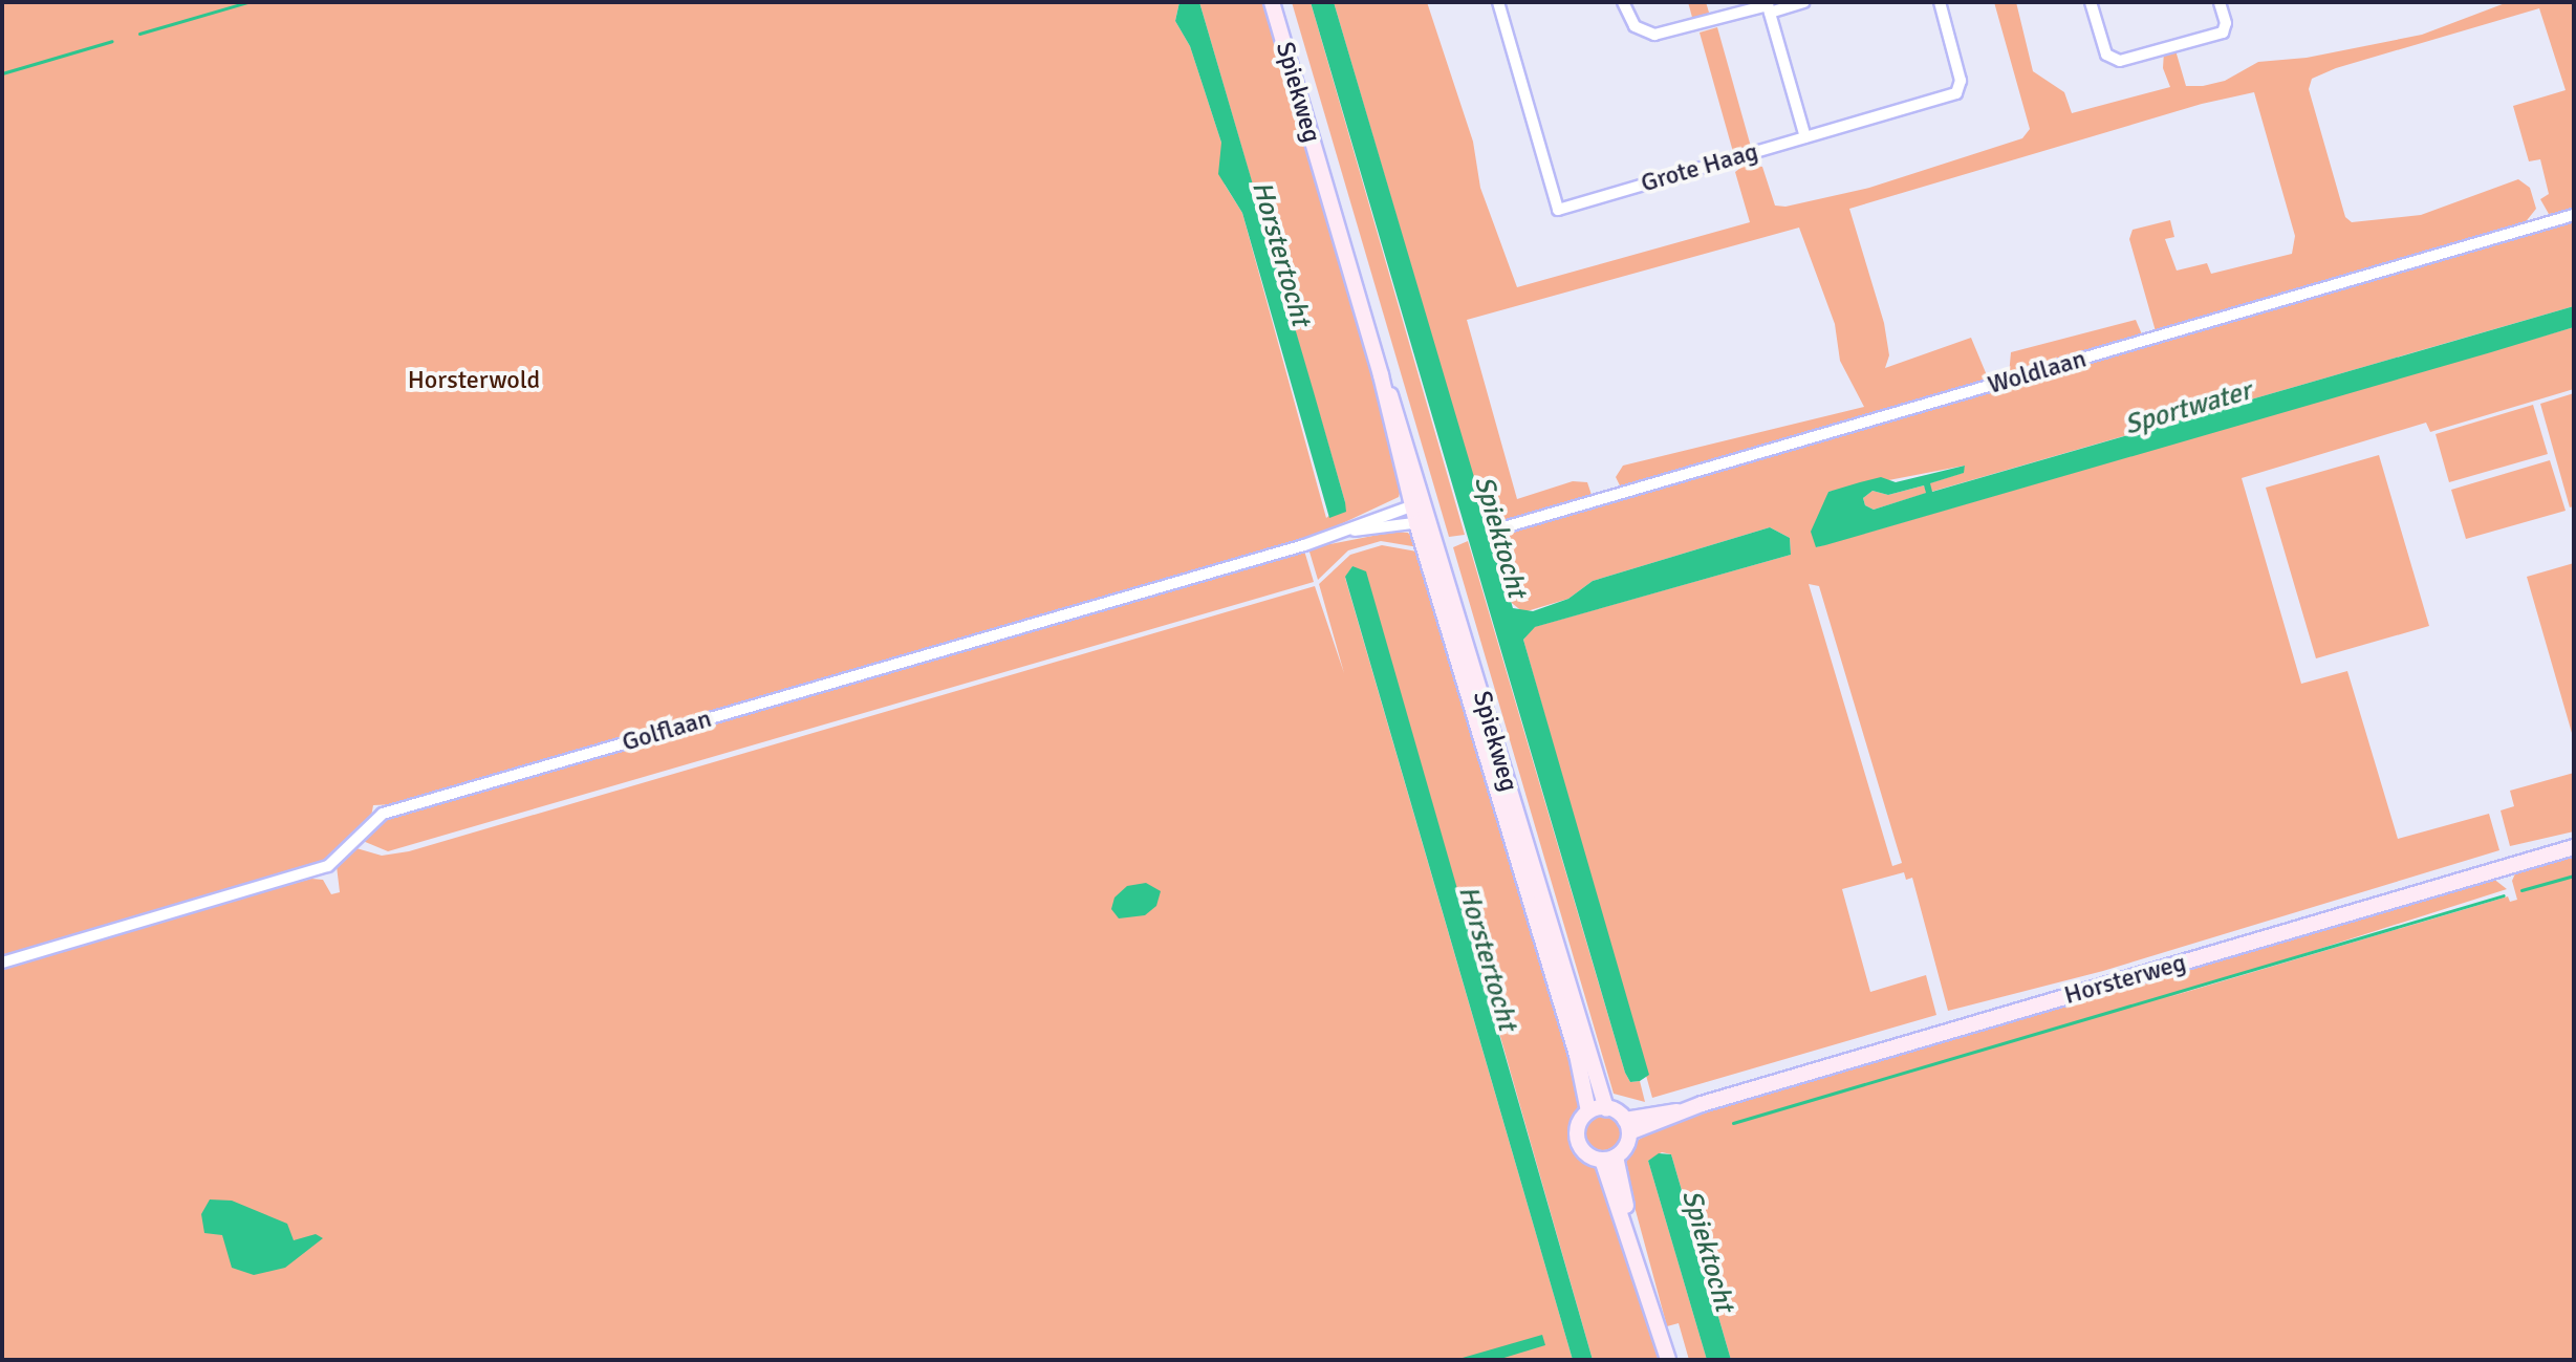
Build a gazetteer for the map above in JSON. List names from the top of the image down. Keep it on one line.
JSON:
{"streets":{"main road":["Spiekweg","Horsterweg"],"street":["Grote Haag","Woldlaan","Golflaan"]},"crossings":[["Spiekweg","Golflaan"],["Spiekweg","Horsterweg"]],"water":["Horstertocht","Sportwater","Spiektocht"],"parks":["Horsterwold"]}
